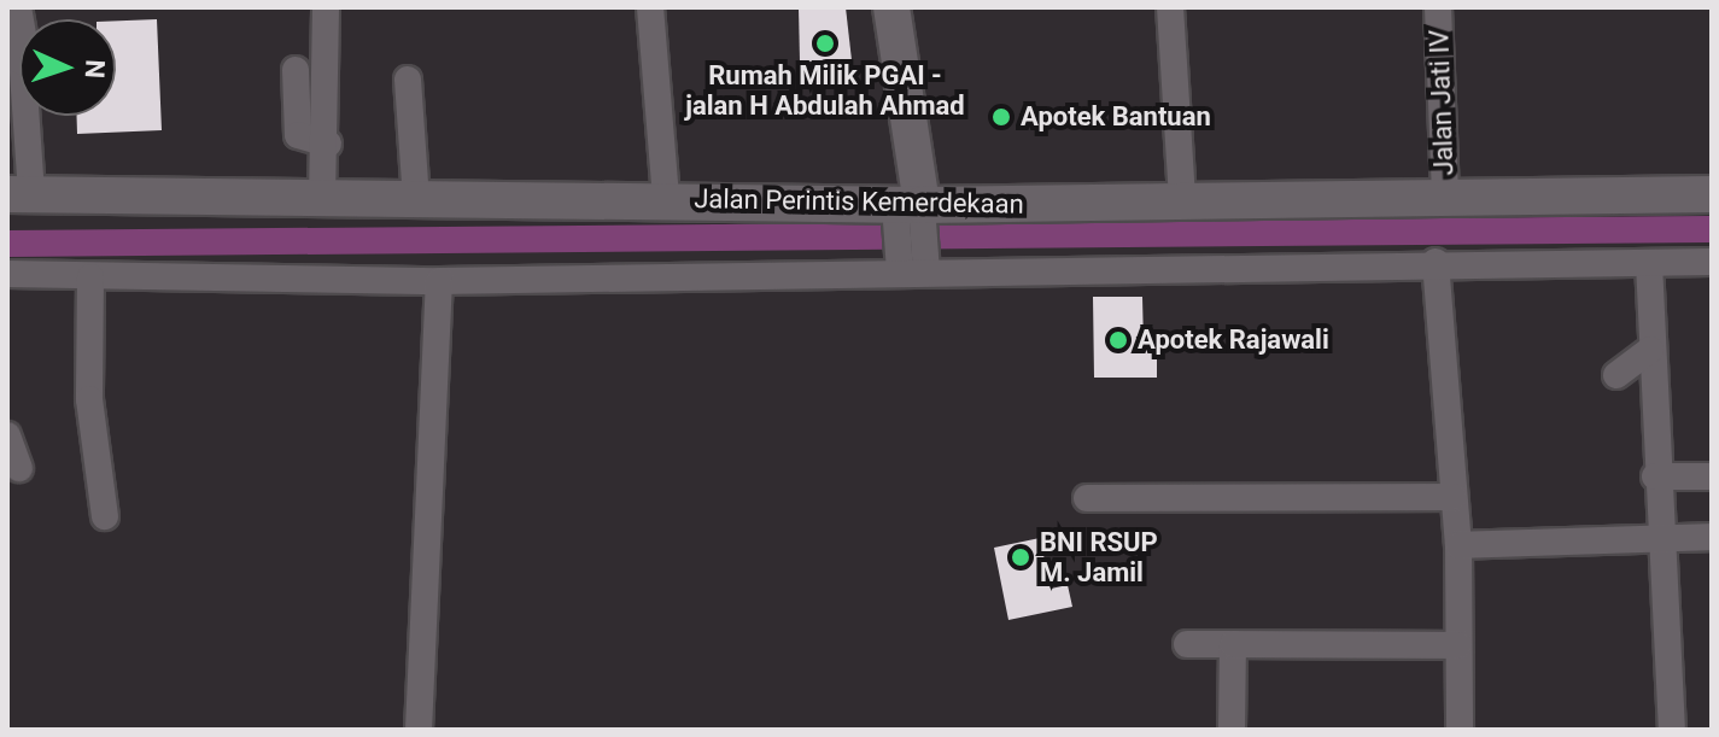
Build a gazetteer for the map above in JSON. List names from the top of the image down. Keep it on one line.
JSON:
{"streets":{"main road":["Jalan Perintis Kemerdekaan"],"street":["Jalan Jati IV"]},"crossings":[["Jalan Jati IV","Jalan Perintis Kemerdekaan"]],"places":["Rumah Milik PGAI - jalan H Abdulah Ahmad","Apotek Bantuan","Apotek Rajawali","BNI RSUP M. Jamil"],"north":"right"}
